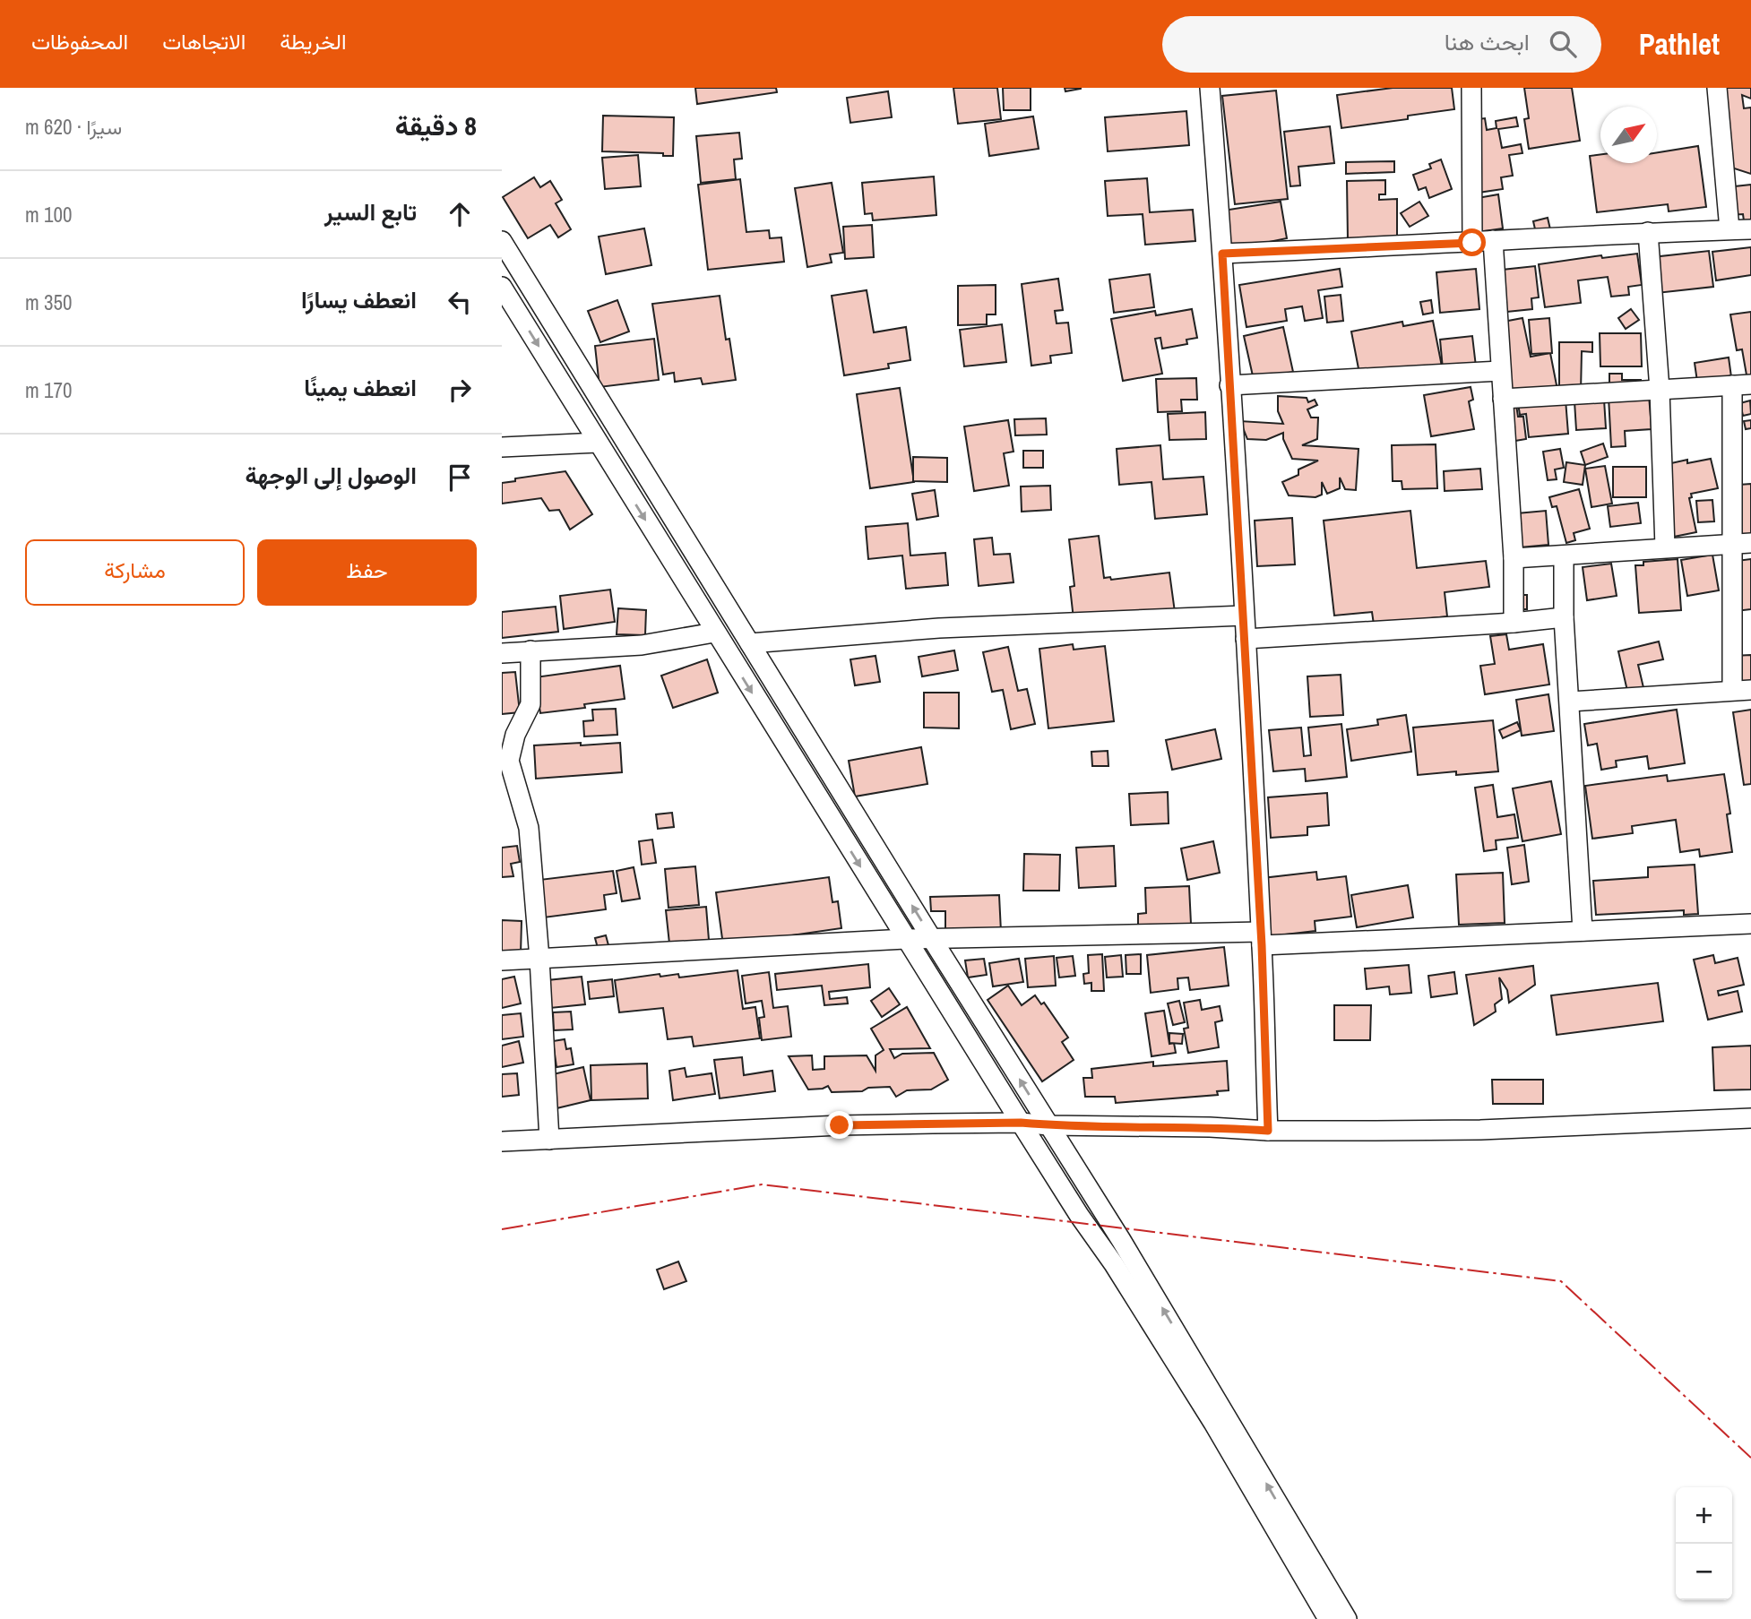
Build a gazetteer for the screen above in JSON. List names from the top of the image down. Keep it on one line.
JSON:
{"north":"top right","page":{"header":"Pathlet","search":"ابحث هنا","nav":["الخريطة","الاتجاهات","المحفوظات"],"heading":["8 دقيقة","سيرًا · 620 m"],"list":[["تابع السير","100 m"],["انعطف يسارًا","350 m"],["انعطف يمينًا","170 m"],"الوصول إلى الوجهة"],"buttons":["حفظ","مشاركة"],"map_buttons":["+","−"]}}
